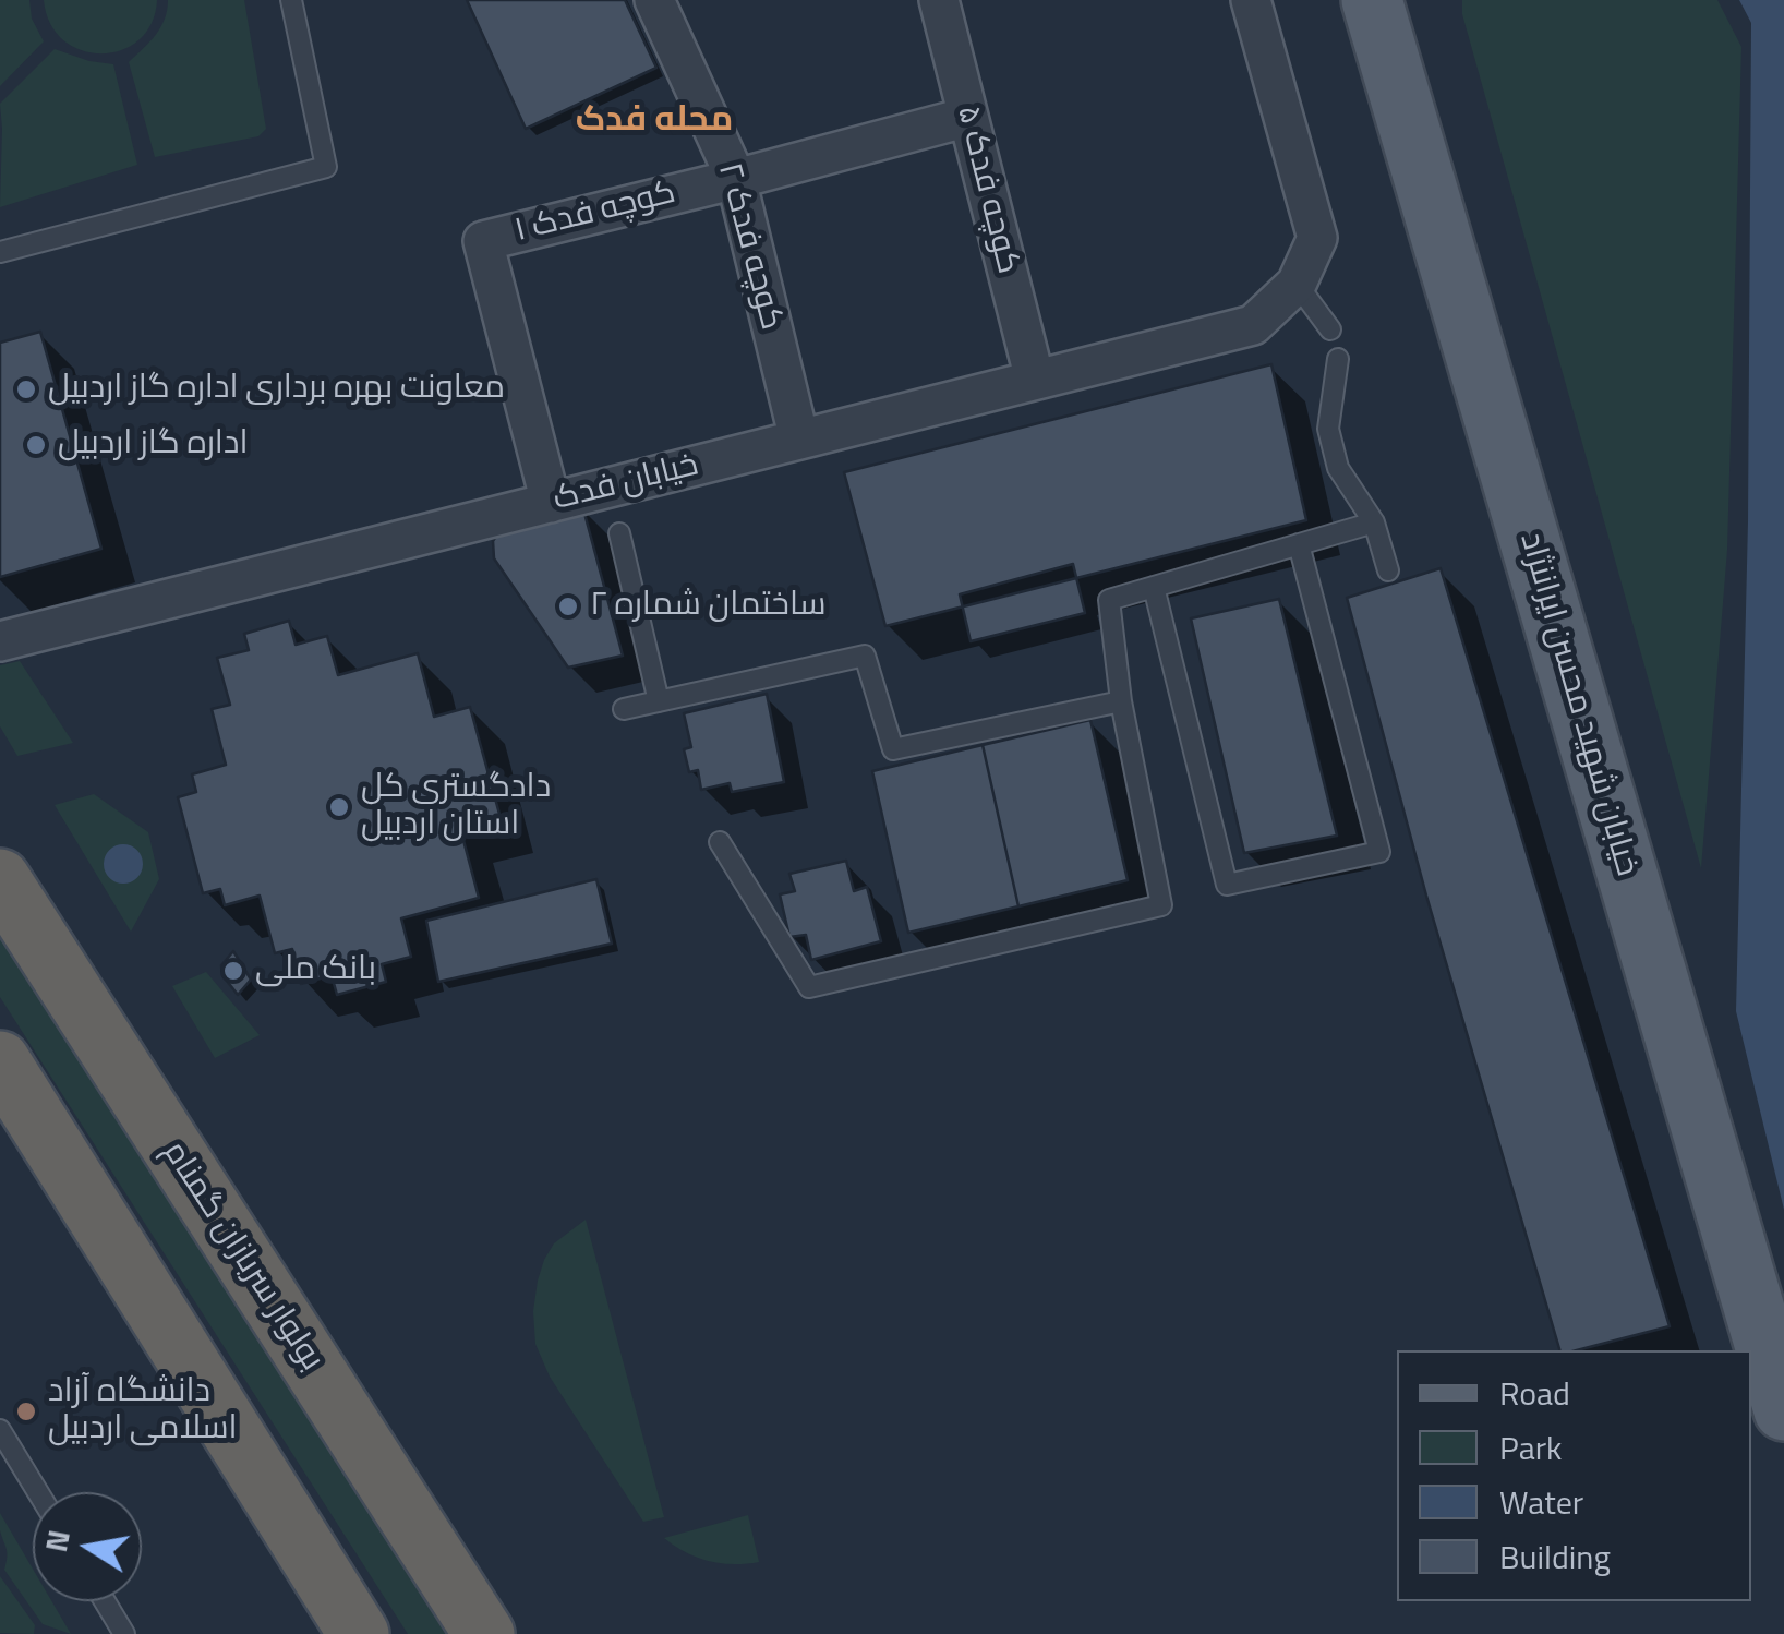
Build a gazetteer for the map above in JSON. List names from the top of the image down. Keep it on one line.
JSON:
{"streets":{"highway":["بولوار سربازان گمنام"],"main road":["خیابان شهید محسن ایراننژاد"],"street":["کوچه فدک ۵","کوچه فدک ۱","کوچه فدک ۲","خیابان فدک"]},"crossings":[["کوچه فدک ۵","کوچه فدک ۱"],["کوچه فدک ۵","خیابان فدک"],["کوچه فدک ۱","کوچه فدک ۲"],["کوچه فدک ۱","خیابان فدک"],["کوچه فدک ۲","خیابان فدک"]],"districts":["محله فدک"],"places":["معاونت بهره برداری اداره گاز اردبیل","اداره گاز اردبیل","ساختمان شماره ۲","دادگستری کل استان اردبیل","بانک ملی","دانشگاه آزاد اسلامی اردبیل"],"legend":["Road","Park","Water","Building"],"north":"left"}
